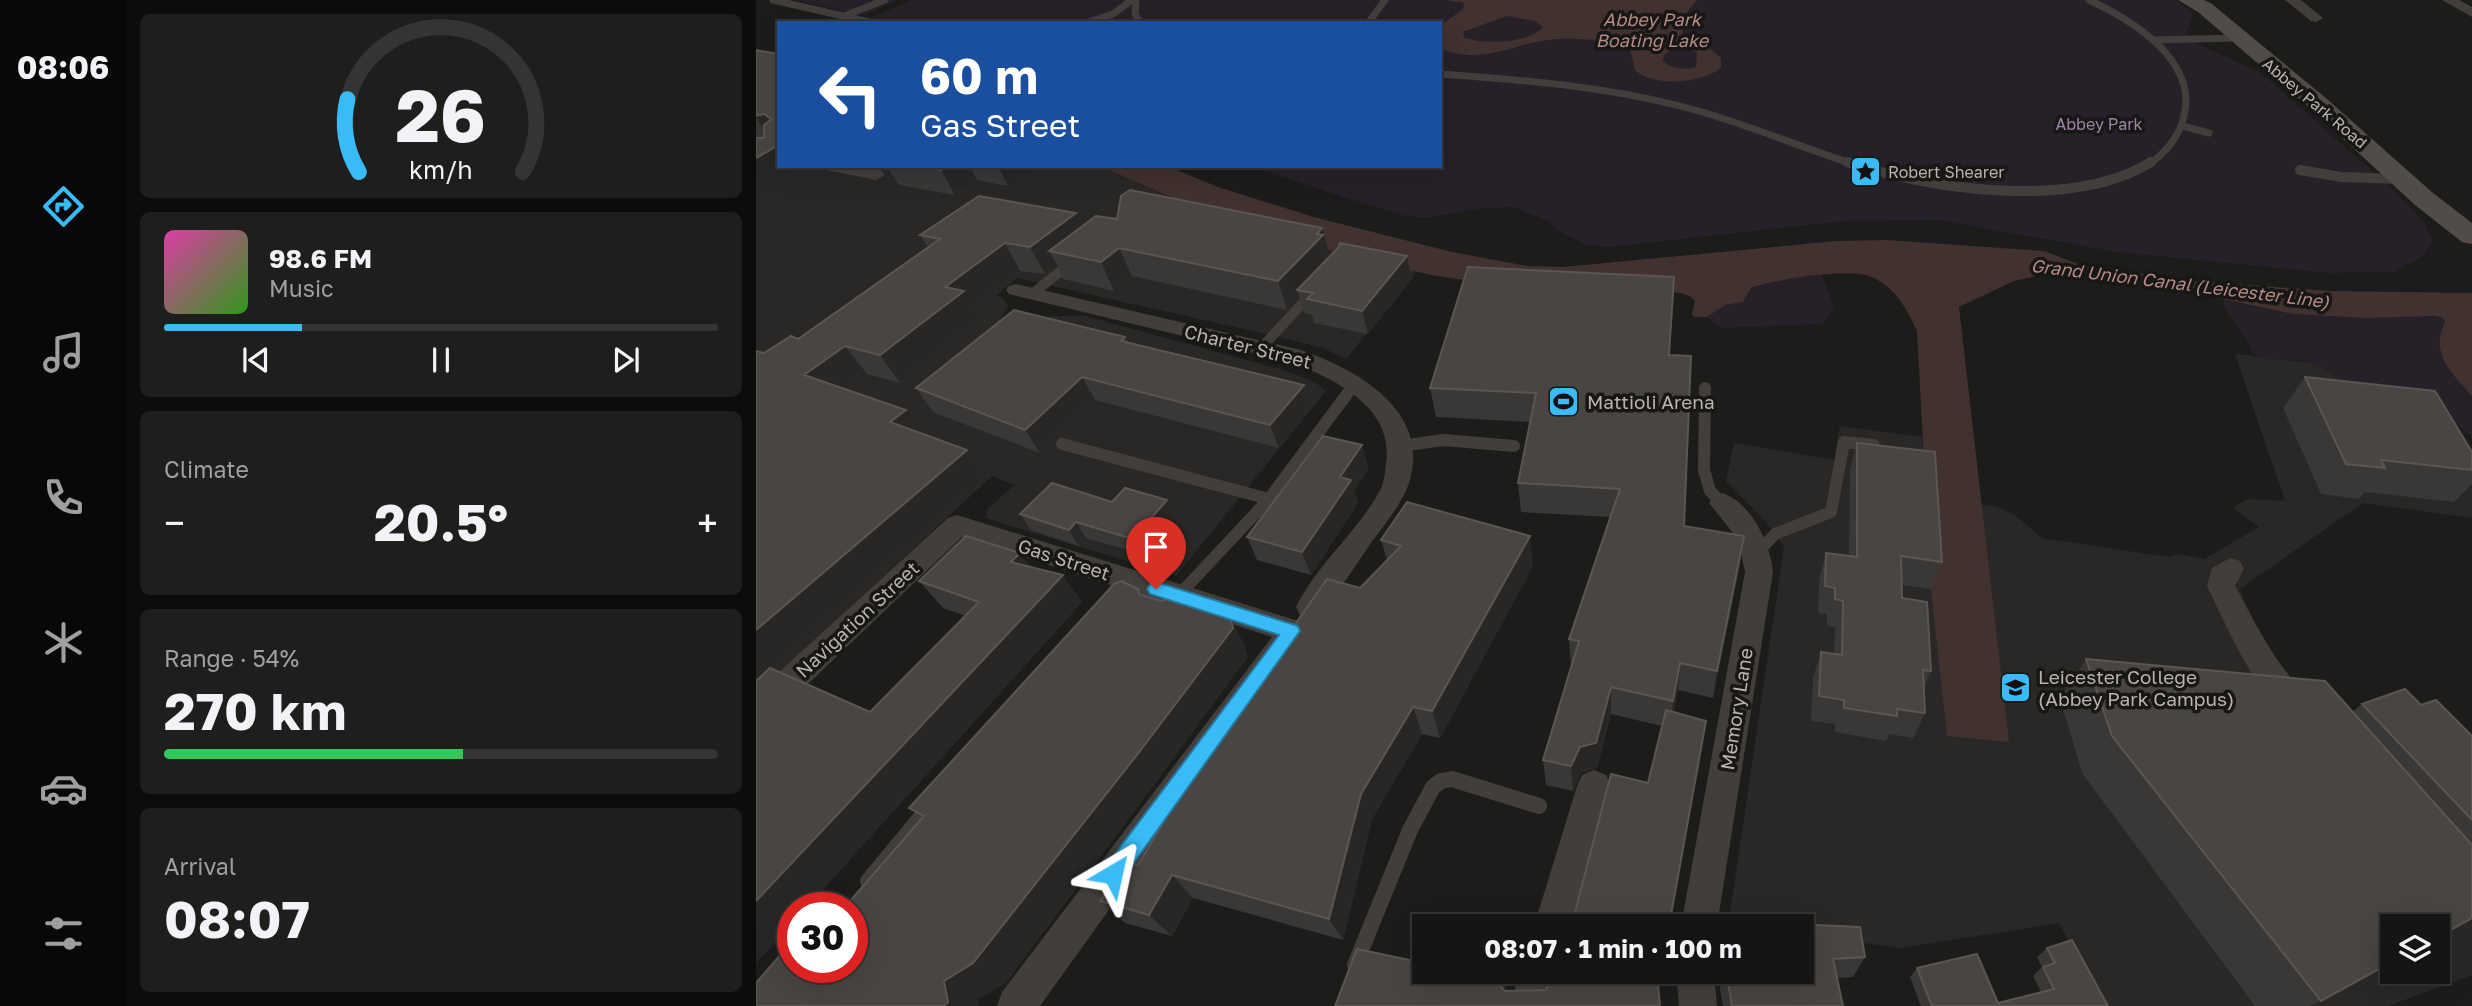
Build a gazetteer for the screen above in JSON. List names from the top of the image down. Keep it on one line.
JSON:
{"streets":{"main road":["Abbey Park Road"],"street":["Charter Street","Gas Street","Navigation Street","Memory Lane"]},"crossings":[["Charter Street","Gas Street"],["Gas Street","Navigation Street"]],"water":["Abbey Park Boating Lake","Grand Union Canal (Leicester Line)"],"parks":["Abbey Park"],"places":{"place":["Robert Shearer"],"sports":["Mattioli Arena"],"school or university":["Leicester College (Abbey Park Campus)"]},"page":{"tabs":"08:06","turn":["60 m","Gas Street"],"song":["98.6 FM","Music"],"tile":["Climate",["Range · 54%","270 km"],["Arrival","08:07"]],"heat":["−","20.5°","+"],"limit":"30","trip":"08:07 · 1 min · 100 m","gauge":["26","km/h"]}}
